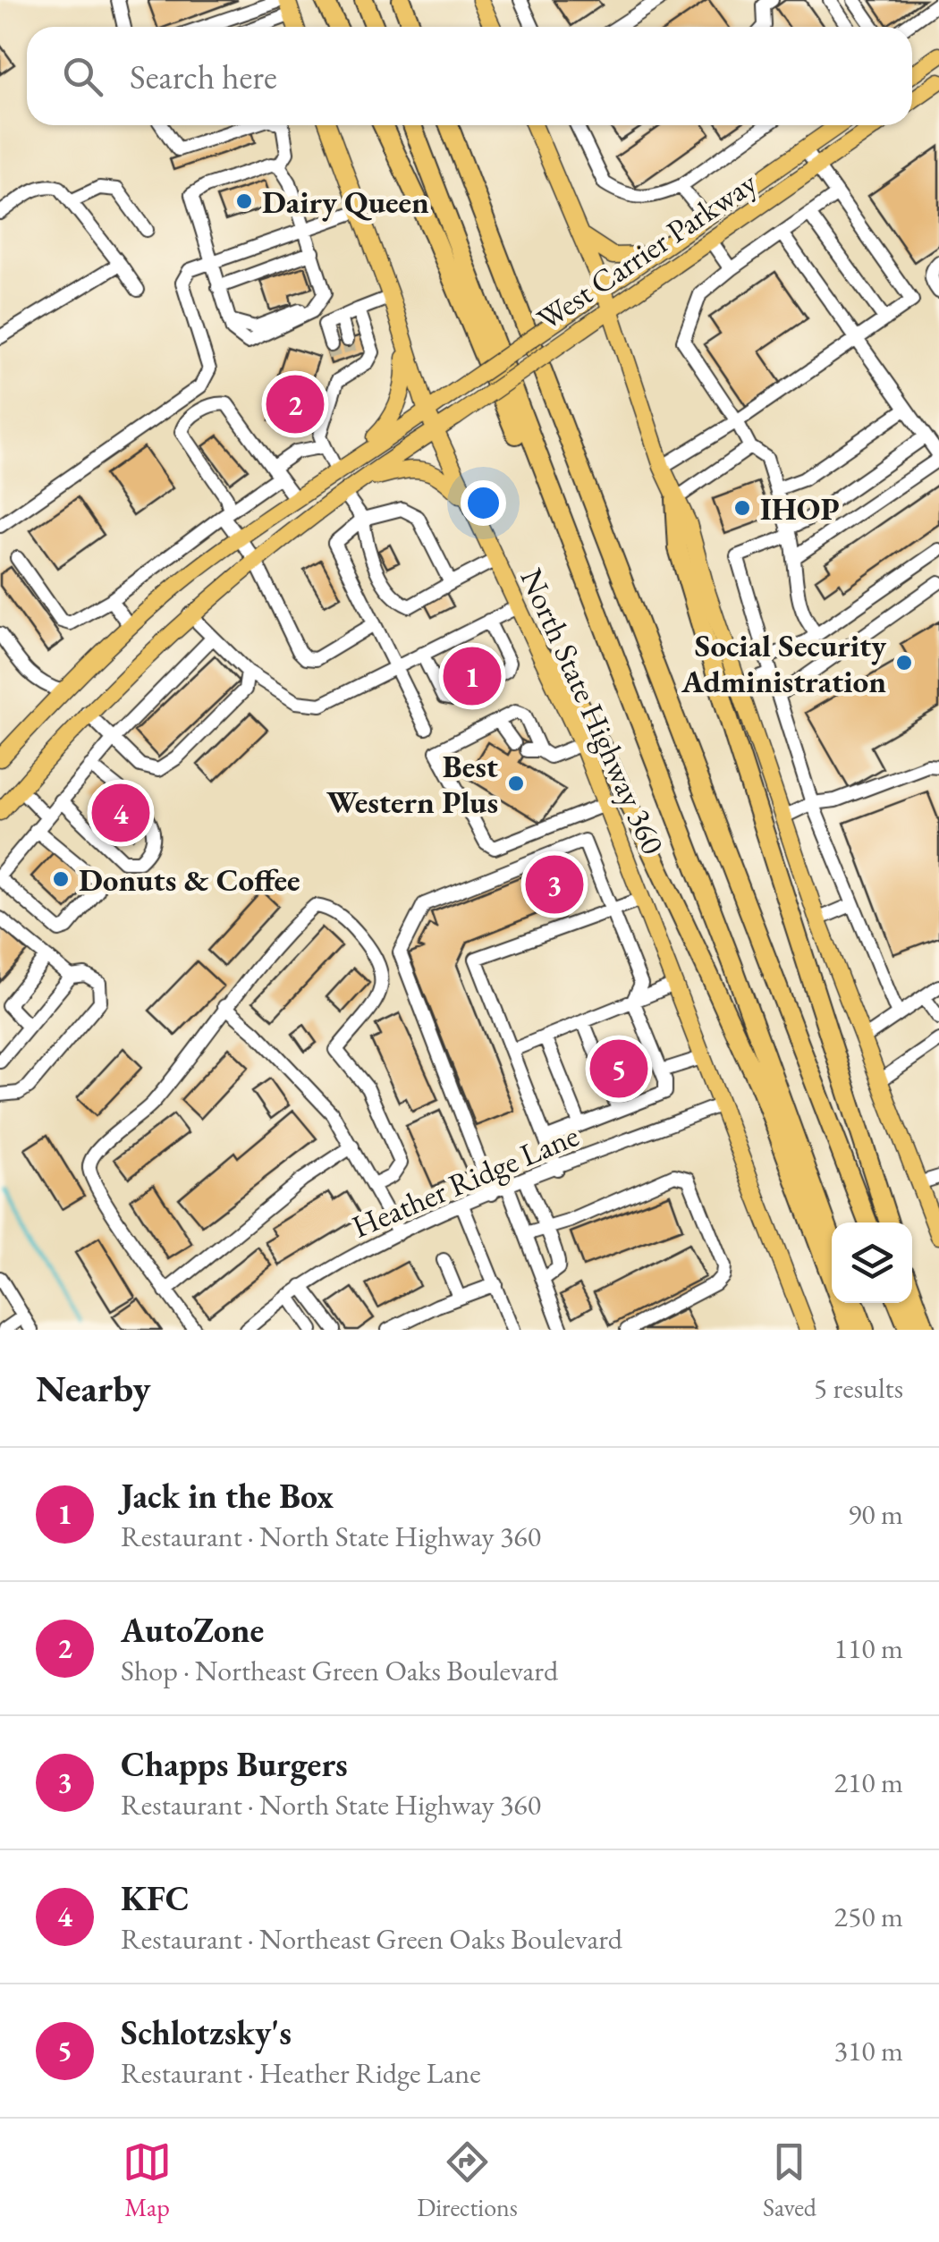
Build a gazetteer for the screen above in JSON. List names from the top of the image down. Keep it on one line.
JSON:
{"streets":{"main road":["West Carrier Parkway","North State Highway 360"],"street":["Heather Ridge Lane"]},"crossings":[["West Carrier Parkway","North State Highway 360"],["North State Highway 360","Heather Ridge Lane"]],"places":["Dairy Queen","IHOP","Social Security Administration","Best Western Plus","Donuts & Coffee"],"page":{"search":"Search here","pins":["2","1","4","3","5"],"heading":["Nearby","5 results"],"list":[{"mark":"1","name":"Jack in the Box","note":"Restaurant · North State Highway 360","value":"90 m"},{"mark":"2","name":"AutoZone","note":"Shop · Northeast Green Oaks Boulevard","value":"110 m"},{"mark":"3","name":"Chapps Burgers","note":"Restaurant · North State Highway 360","value":"210 m"},{"mark":"4","name":"KFC","note":"Restaurant · Northeast Green Oaks Boulevard","value":"250 m"},{"mark":"5","name":"Schlotzsky's","note":"Restaurant · Heather Ridge Lane","value":"310 m"}],"nav":["Map","Directions","Saved"]}}
